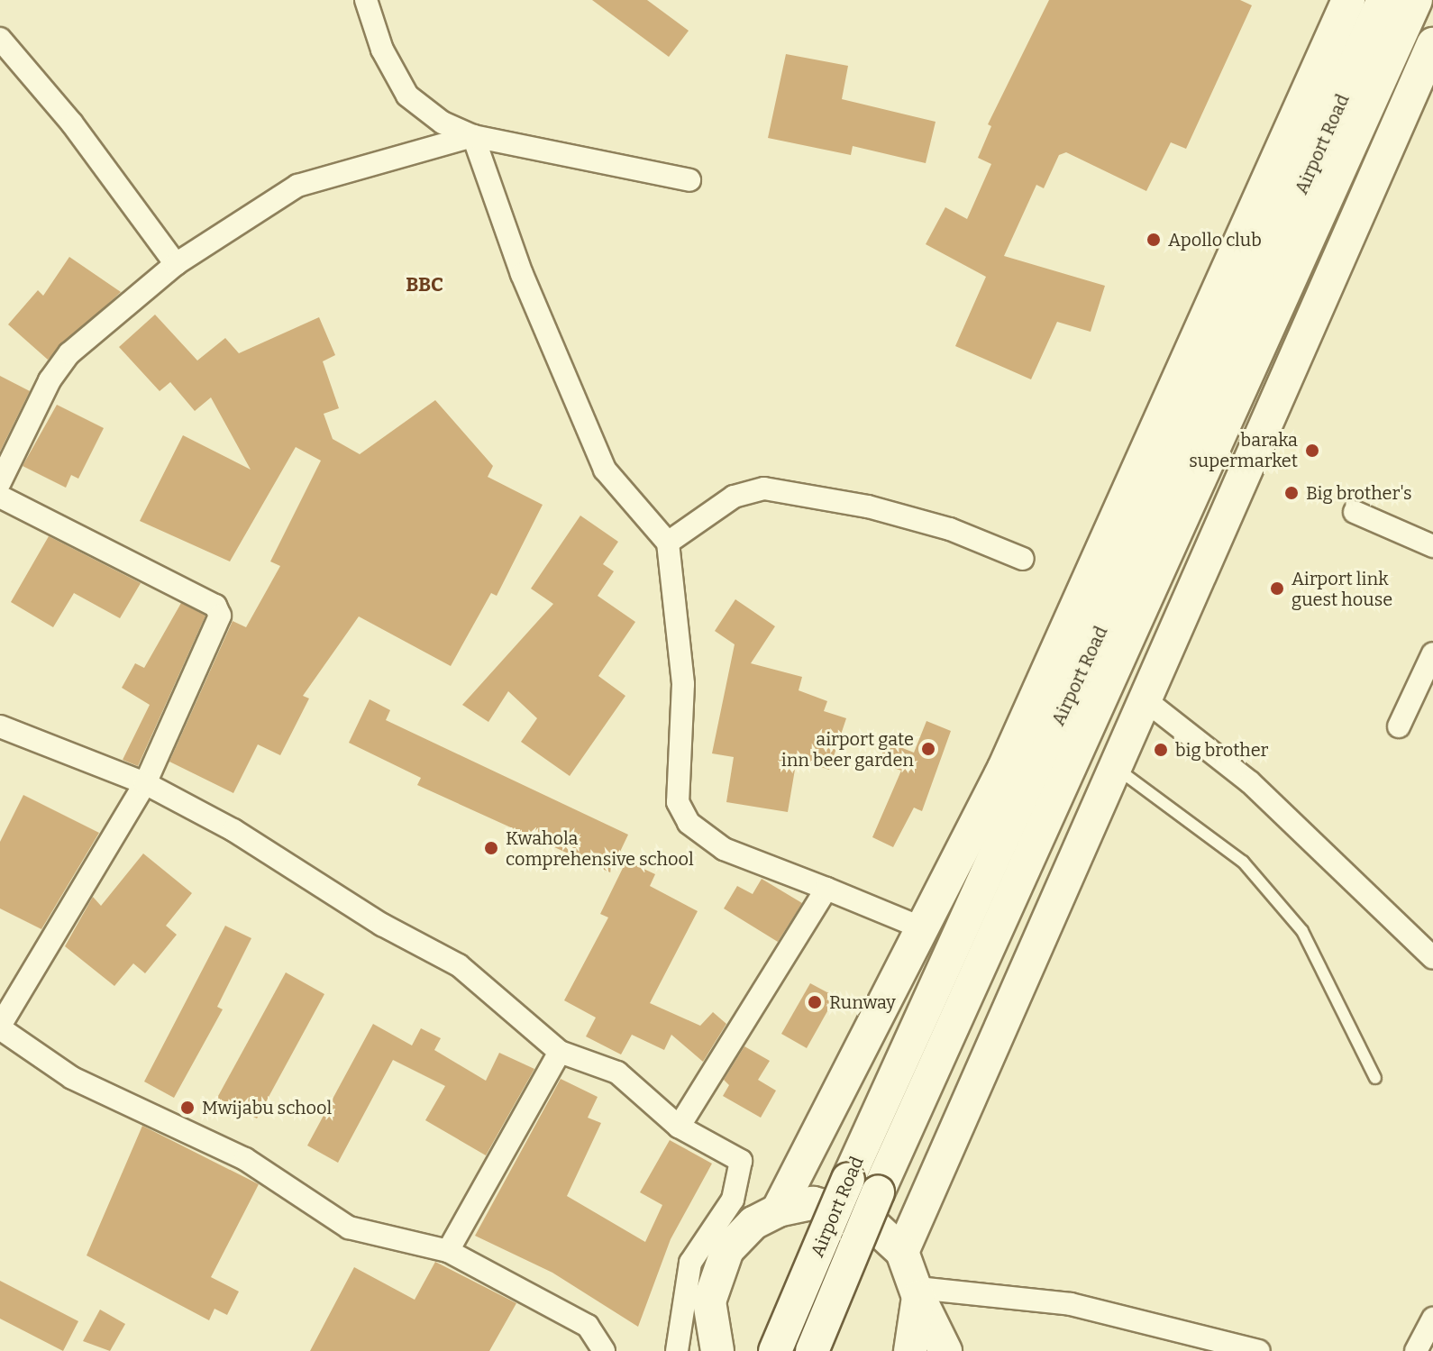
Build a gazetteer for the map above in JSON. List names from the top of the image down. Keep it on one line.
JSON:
{"streets":{"main road":["Airport Road"]},"districts":["BBC"],"places":["Apollo club","baraka supermarket","Big brother's","Airport link guest house","airport gate inn beer garden","big brother","Kwahola comprehensive school","Runway","Mwijabu school"]}
